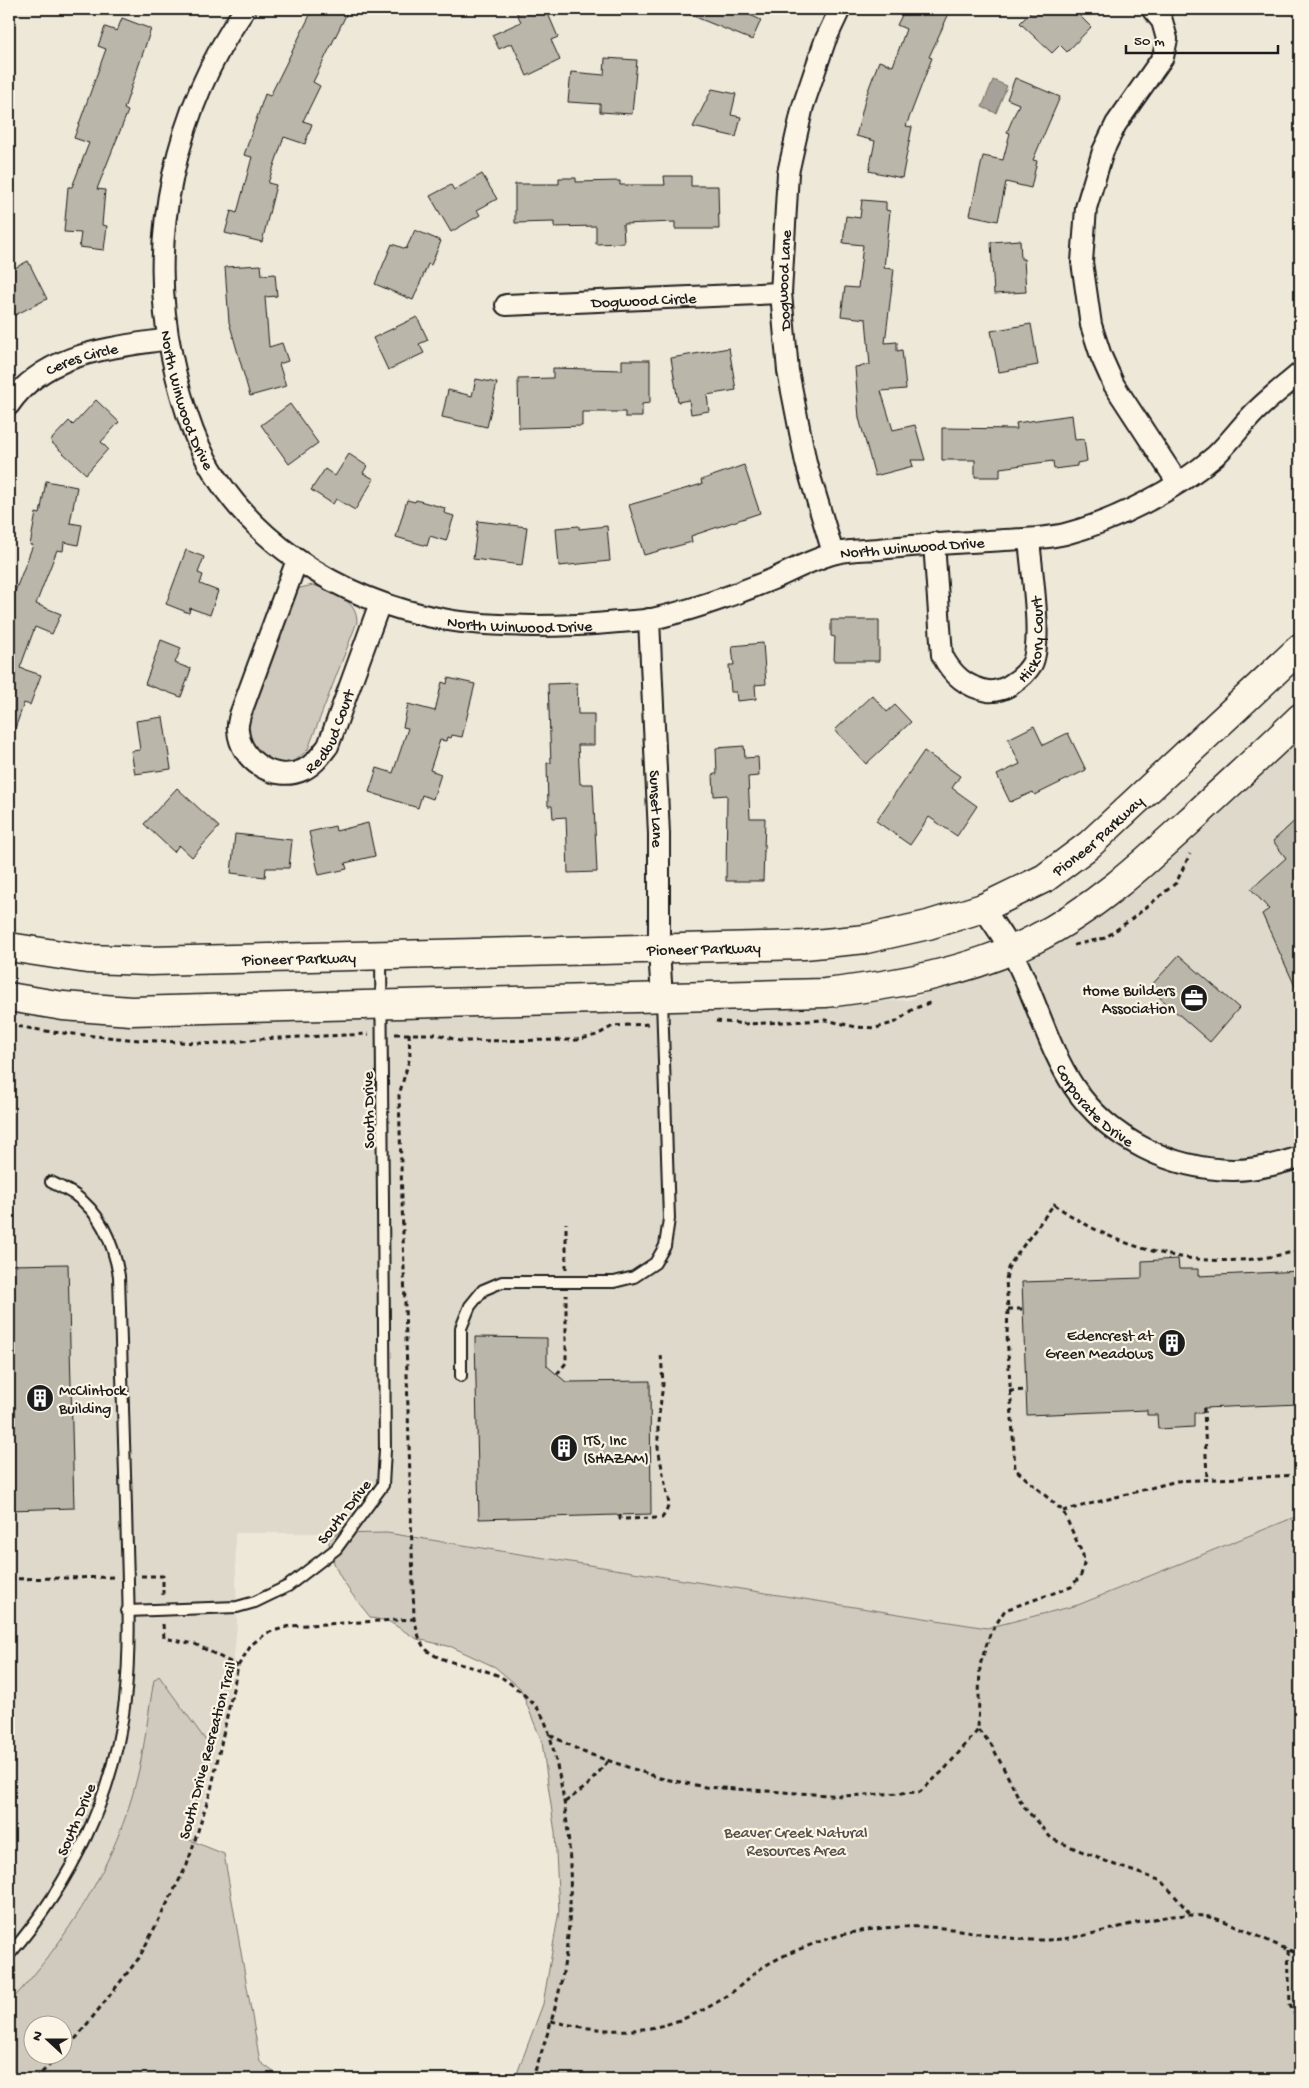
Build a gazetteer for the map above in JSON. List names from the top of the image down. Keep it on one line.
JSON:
{"streets":{"street":["Dogwood Lane","Dogwood Circle","Ceres Circle","North Winwood Drive","Hickory Court","Redbud Court","Sunset Lane","Pioneer Parkway","Corporate Drive"],"lane":["South Drive"],"path":["South Drive Recreation Trail"]},"crossings":[["Dogwood Lane","Dogwood Circle"],["Dogwood Lane","North Winwood Drive"],["Ceres Circle","North Winwood Drive"],["North Winwood Drive","Hickory Court"],["North Winwood Drive","Redbud Court"],["North Winwood Drive","Sunset Lane"],["Sunset Lane","Pioneer Parkway"],["Pioneer Parkway","Corporate Drive"],["Pioneer Parkway","South Drive"]],"parks":["Beaver Creek Natural Resources Area"],"places":{"office":["Home Builders Association"],"building":["Edencrest at Green Meadows","McClintock Building","ITS, Inc (SHAZAM)"]},"scale_bar":"50 m","north":"left"}
